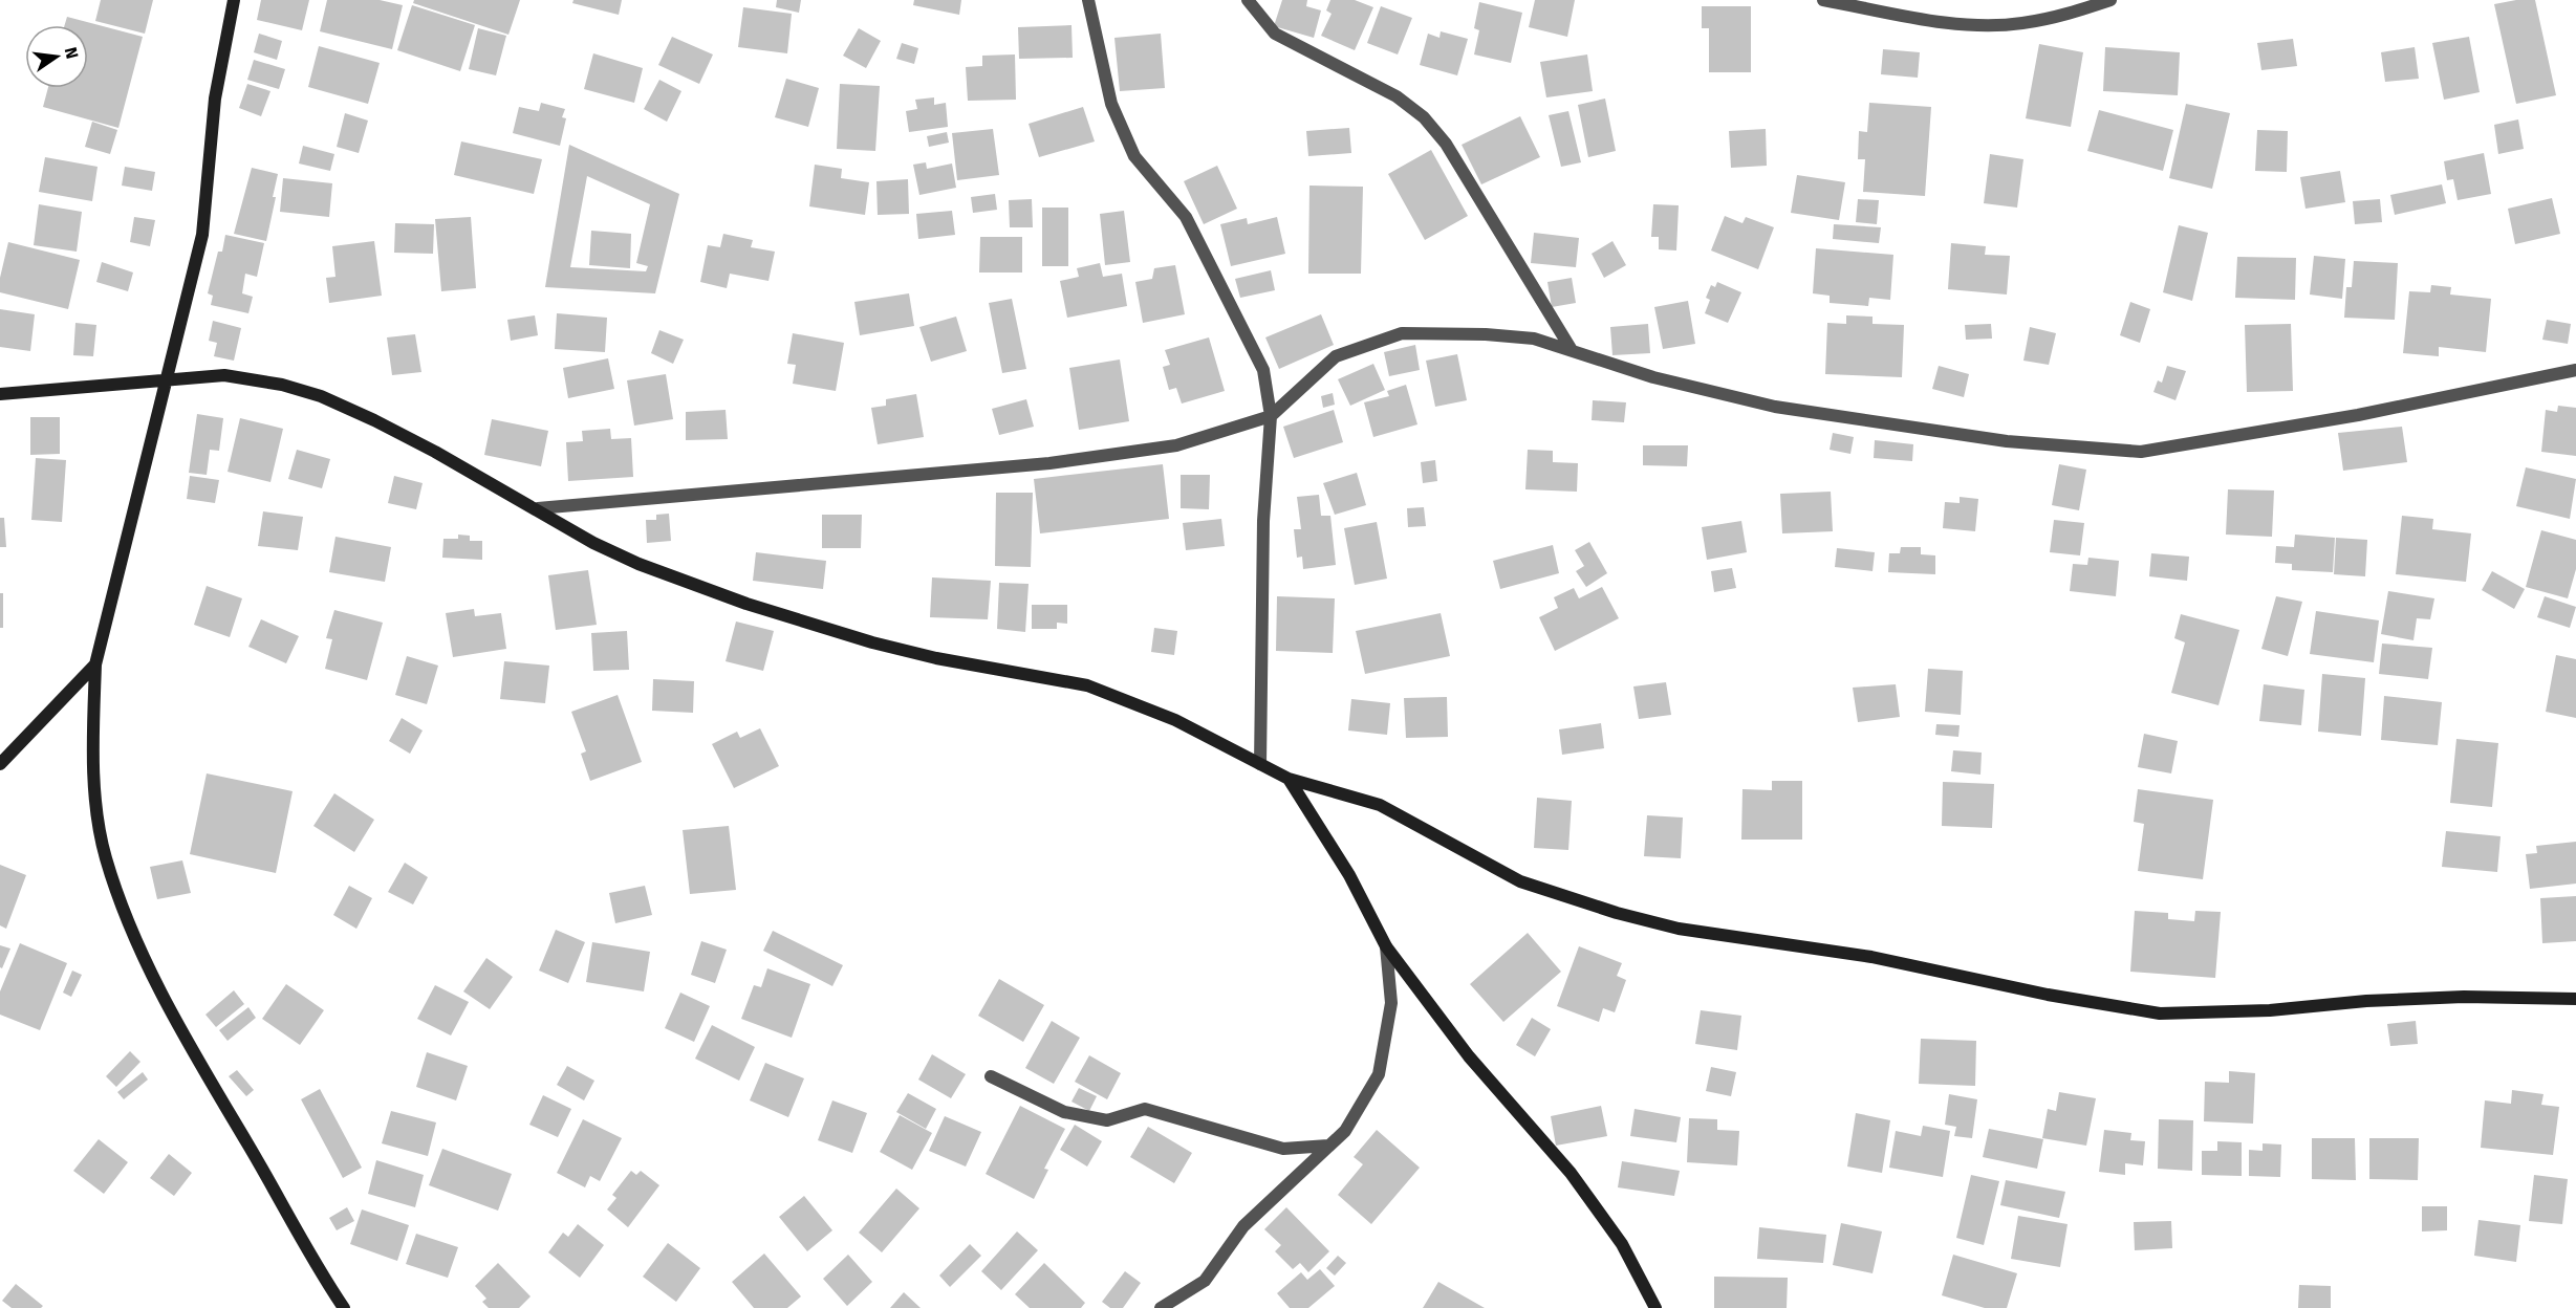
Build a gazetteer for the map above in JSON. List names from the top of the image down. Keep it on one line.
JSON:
{"north":"right"}
